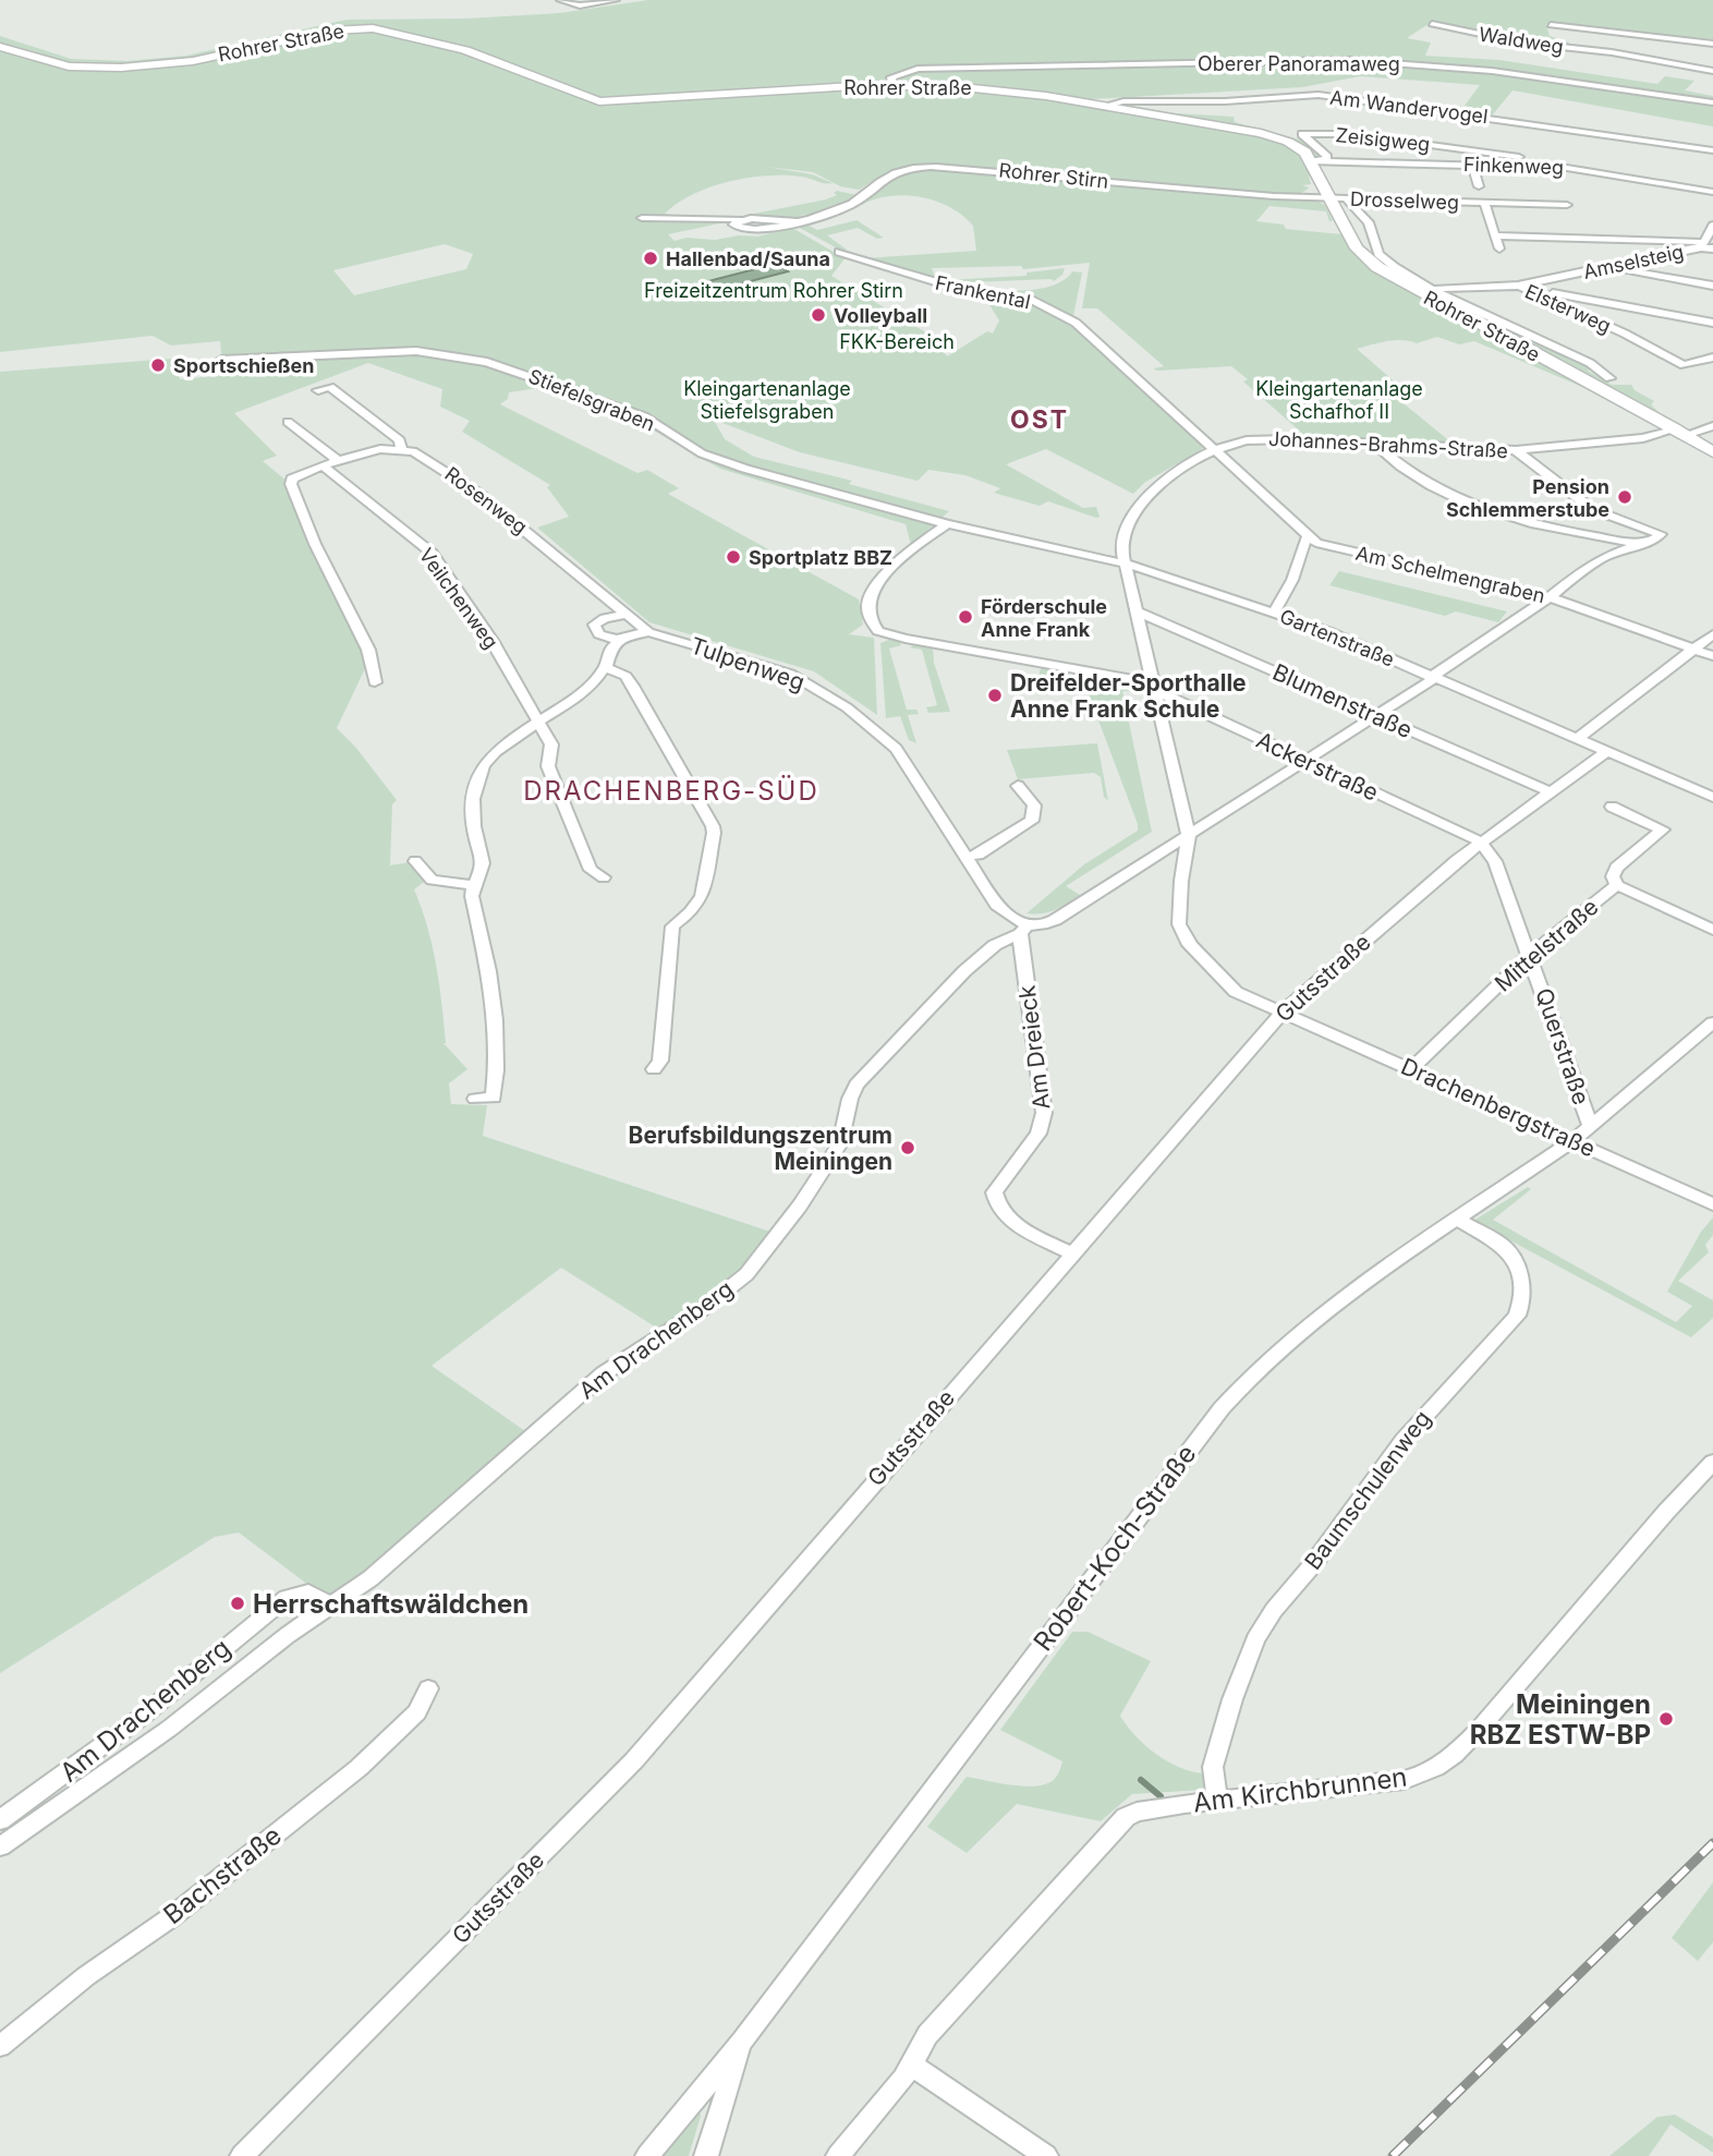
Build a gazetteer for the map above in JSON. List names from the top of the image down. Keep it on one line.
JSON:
{"streets":{"main road":["Rohrer Straße"],"street":["Waldweg","Oberer Panoramaweg","Am Wandervogel","Zeisigweg","Finkenweg","Rohrer Stirn","Drosselweg","Amselsteig","Frankental","Elsterweg","Stiefelsgraben","Johannes-Brahms-Straße","Rosenweg","Am Schelmengraben","Veilchenweg","Gartenstraße","Tulpenweg","Blumenstraße","Ackerstraße","Mittelstraße","Gutsstraße","Querstraße","Am Dreieck","Drachenbergstraße","Am Drachenberg","Baumschulenweg","Robert-Koch-Straße","Am Kirchbrunnen","Bachstraße"]},"crossings":[["Rohrer Straße","Oberer Panoramaweg"],["Rohrer Straße","Am Wandervogel"],["Rohrer Straße","Zeisigweg"],["Rohrer Straße","Finkenweg"],["Rohrer Straße","Rohrer Stirn"],["Rohrer Straße","Drosselweg"],["Rohrer Straße","Amselsteig"],["Rohrer Straße","Elsterweg"],["Rohrer Straße","Johannes-Brahms-Straße"],["Zeisigweg","Finkenweg"],["Rohrer Stirn","Drosselweg"],["Amselsteig","Elsterweg"],["Frankental","Johannes-Brahms-Straße"],["Frankental","Am Schelmengraben"],["Stiefelsgraben","Gartenstraße"],["Stiefelsgraben","Ackerstraße"],["Johannes-Brahms-Straße","Am Schelmengraben"],["Johannes-Brahms-Straße","Gartenstraße"],["Johannes-Brahms-Straße","Blumenstraße"],["Johannes-Brahms-Straße","Ackerstraße"],["Johannes-Brahms-Straße","Drachenbergstraße"],["Rosenweg","Tulpenweg"],["Gartenstraße","Ackerstraße"],["Gartenstraße","Gutsstraße"],["Blumenstraße","Gutsstraße"],["Ackerstraße","Gutsstraße"],["Ackerstraße","Querstraße"],["Mittelstraße","Querstraße"],["Mittelstraße","Drachenbergstraße"],["Gutsstraße","Querstraße"],["Gutsstraße","Am Dreieck"],["Gutsstraße","Drachenbergstraße"],["Querstraße","Robert-Koch-Straße"],["Am Dreieck","Am Drachenberg"],["Drachenbergstraße","Robert-Koch-Straße"],["Baumschulenweg","Robert-Koch-Straße"],["Baumschulenweg","Am Kirchbrunnen"]],"districts":["OST","DRACHENBERG-SÜD"],"parks":["Freizeitzentrum Rohrer Stirn","FKK-Bereich","Kleingartenanlage Stiefelsgraben","Kleingartenanlage Schafhof II"],"places":["Hallenbad/Sauna","Volleyball","Sportschießen","Pension Schlemmerstube","Sportplatz BBZ","Förderschule Anne Frank","Dreifelder-Sporthalle Anne Frank Schule","Berufsbildungszentrum Meiningen","Herrschaftswäldchen","Meiningen RBZ ESTW-BP"]}
